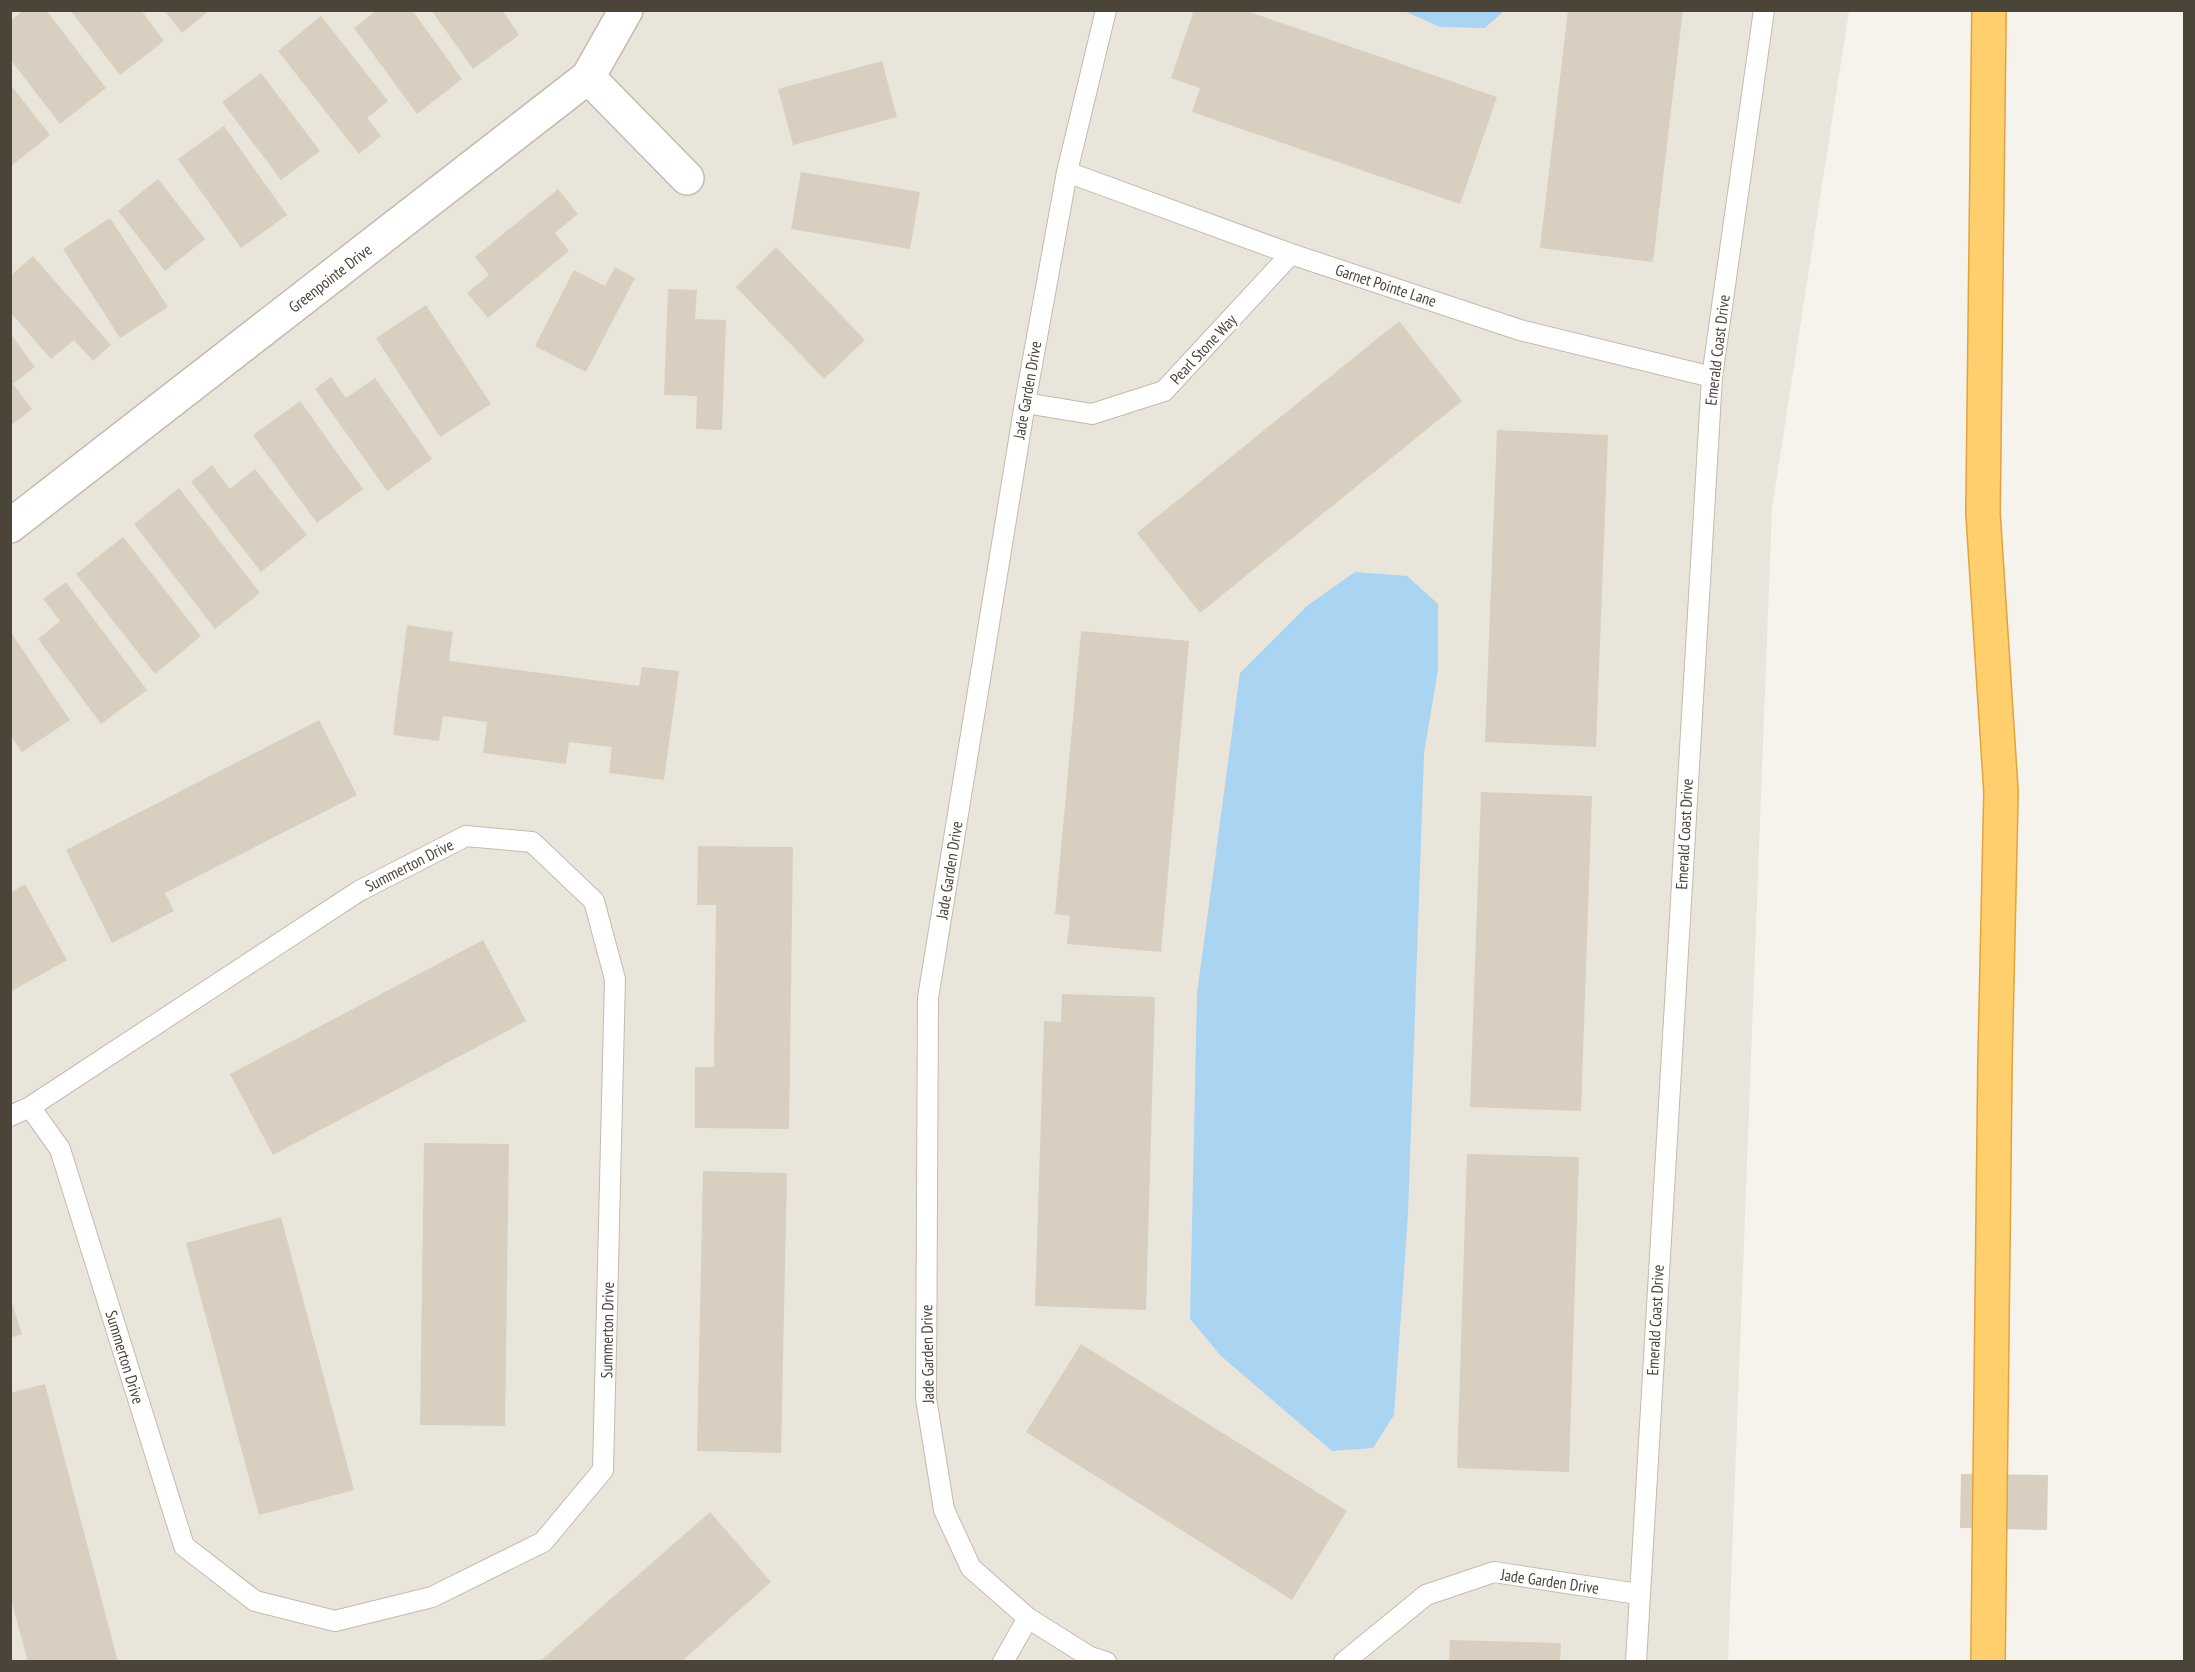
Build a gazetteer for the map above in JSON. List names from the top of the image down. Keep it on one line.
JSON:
{"streets":{"street":["Greenpointe Drive"],"lane":["Garnet Pointe Lane","Pearl Stone Way","Emerald Coast Drive","Jade Garden Drive","Summerton Drive"]},"crossings":[["Garnet Pointe Lane","Pearl Stone Way"],["Garnet Pointe Lane","Emerald Coast Drive"],["Garnet Pointe Lane","Jade Garden Drive"],["Pearl Stone Way","Jade Garden Drive"],["Emerald Coast Drive","Jade Garden Drive"]]}
